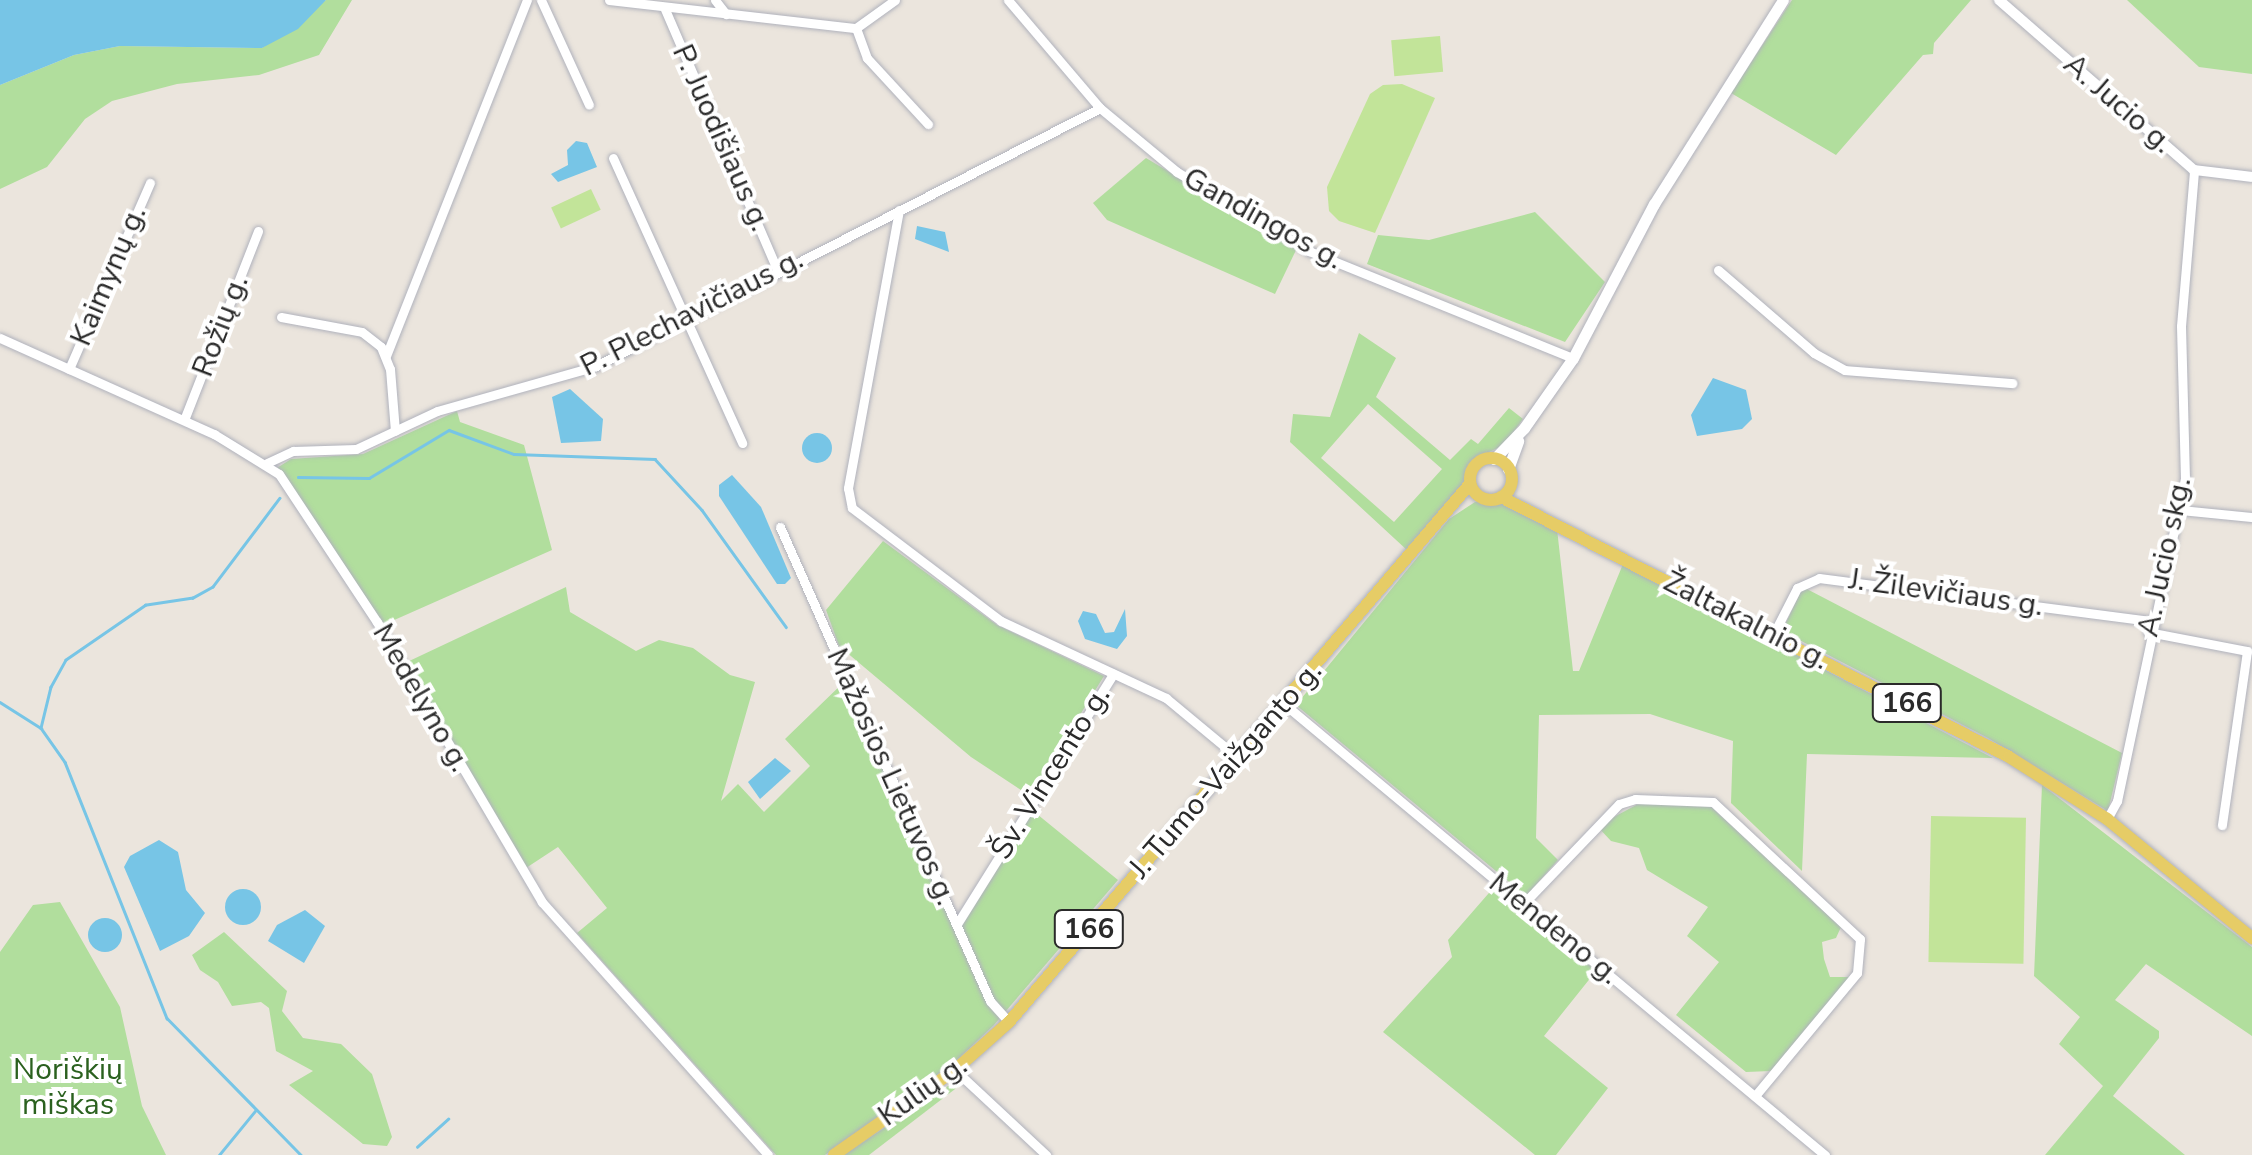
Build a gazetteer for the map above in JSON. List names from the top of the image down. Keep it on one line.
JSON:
{"streets":{"main road":["Žaltakalnio g.","166","J. Tumo-Vaižganto g.","Kulių g."],"street":["A. Jucio g.","P. Juodišiaus g.","Gandingos g.","Kaimynų g.","P. Plechavičiaus g.","Rožių g.","A. Jucio skg.","J. Žilevičiaus g.","Medelyno g.","Šv. Vincento g.","Mažosios Lietuvos g.","Mendeno g."]},"crossings":[["A. Jucio g.","A. Jucio skg."],["P. Juodišiaus g.","P. Plechavičiaus g."],["Gandingos g.","P. Plechavičiaus g."],["Kaimynų g.","Medelyno g."],["P. Plechavičiaus g.","Medelyno g."],["Rožių g.","Medelyno g."],["A. Jucio skg.","J. Žilevičiaus g."],["A. Jucio skg.","Žaltakalnio g."],["J. Žilevičiaus g.","Žaltakalnio g."],["Žaltakalnio g.","166"],["Žaltakalnio g.","J. Tumo-Vaižganto g."],["166","J. Tumo-Vaižganto g."],["J. Tumo-Vaižganto g.","Mažosios Lietuvos g."],["J. Tumo-Vaižganto g.","Mendeno g."],["J. Tumo-Vaižganto g.","Kulių g."],["Šv. Vincento g.","Mažosios Lietuvos g."],["Mažosios Lietuvos g.","Kulių g."]],"parks":["Noriškių miškas"]}
